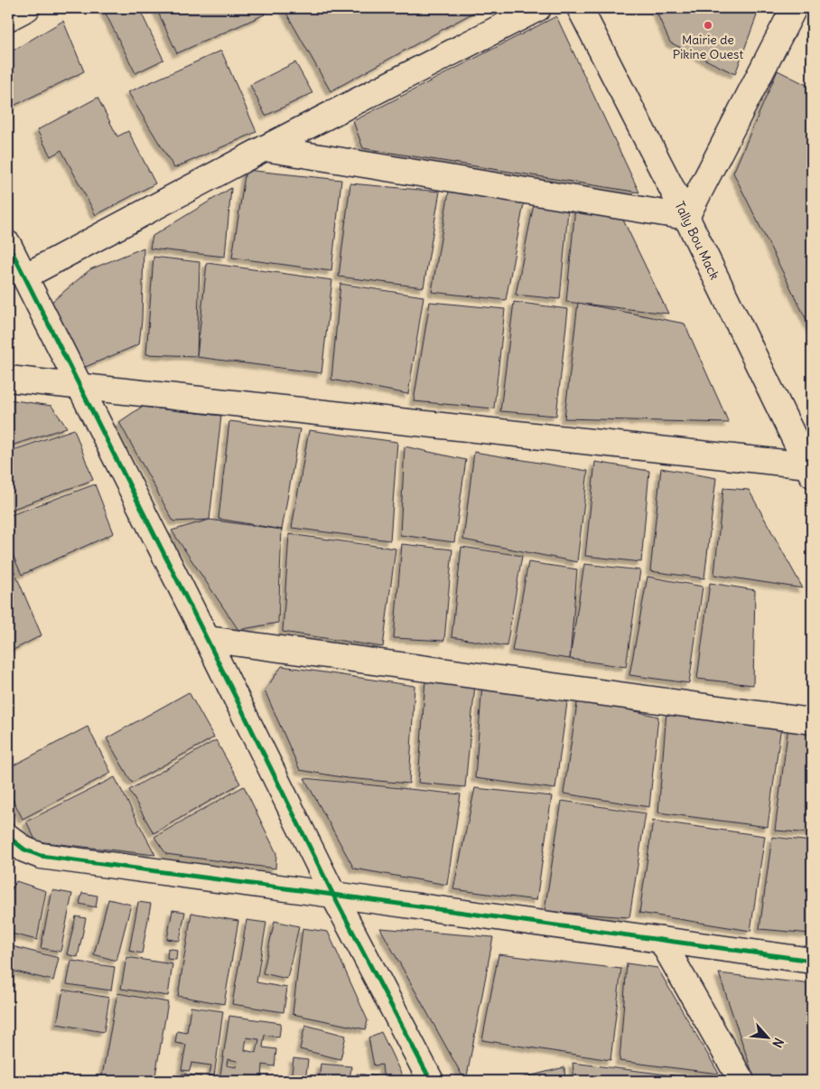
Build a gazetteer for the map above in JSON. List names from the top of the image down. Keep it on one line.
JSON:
{"streets":{"street":["Tally Bou Mack"]},"places":["Mairie de Pikine Ouest"],"north":"bottom right"}
